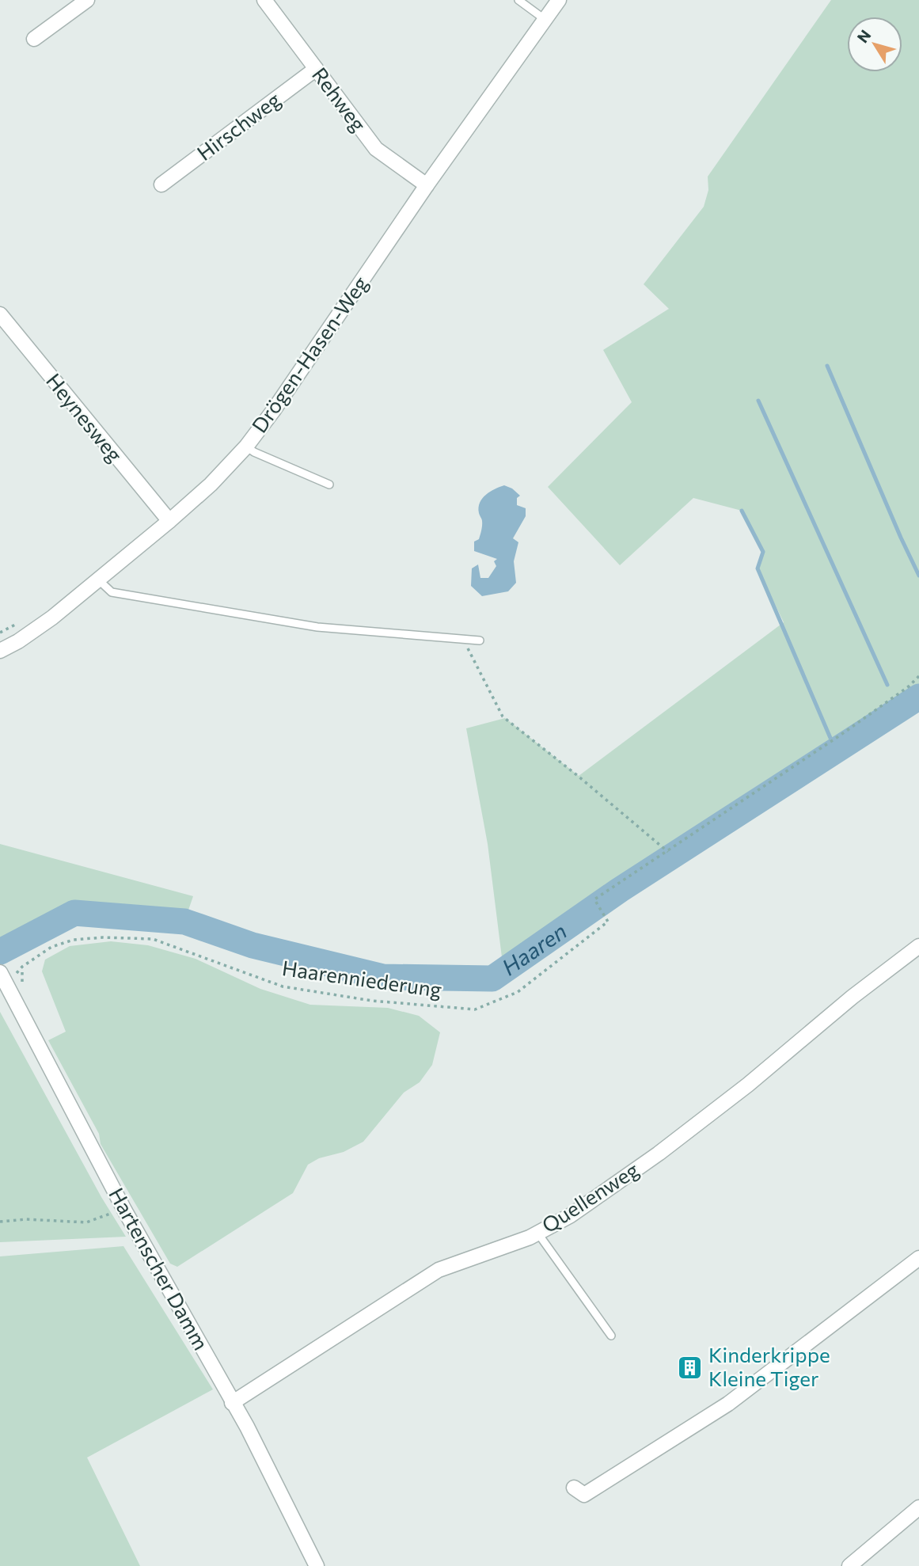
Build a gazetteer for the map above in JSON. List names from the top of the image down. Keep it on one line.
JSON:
{"streets":{"street":["Rehweg","Hirschweg","Drögen-Hasen-Weg","Heynesweg","Quellenweg","Hartenscher Damm"],"path":["Haarenniederung"]},"crossings":[["Rehweg","Hirschweg"],["Rehweg","Drögen-Hasen-Weg"],["Drögen-Hasen-Weg","Heynesweg"],["Haarenniederung","Hartenscher Damm"],["Quellenweg","Hartenscher Damm"]],"water":["Haaren"],"places":{"building":["Kinderkrippe Kleine Tiger"]},"north":"top left"}
